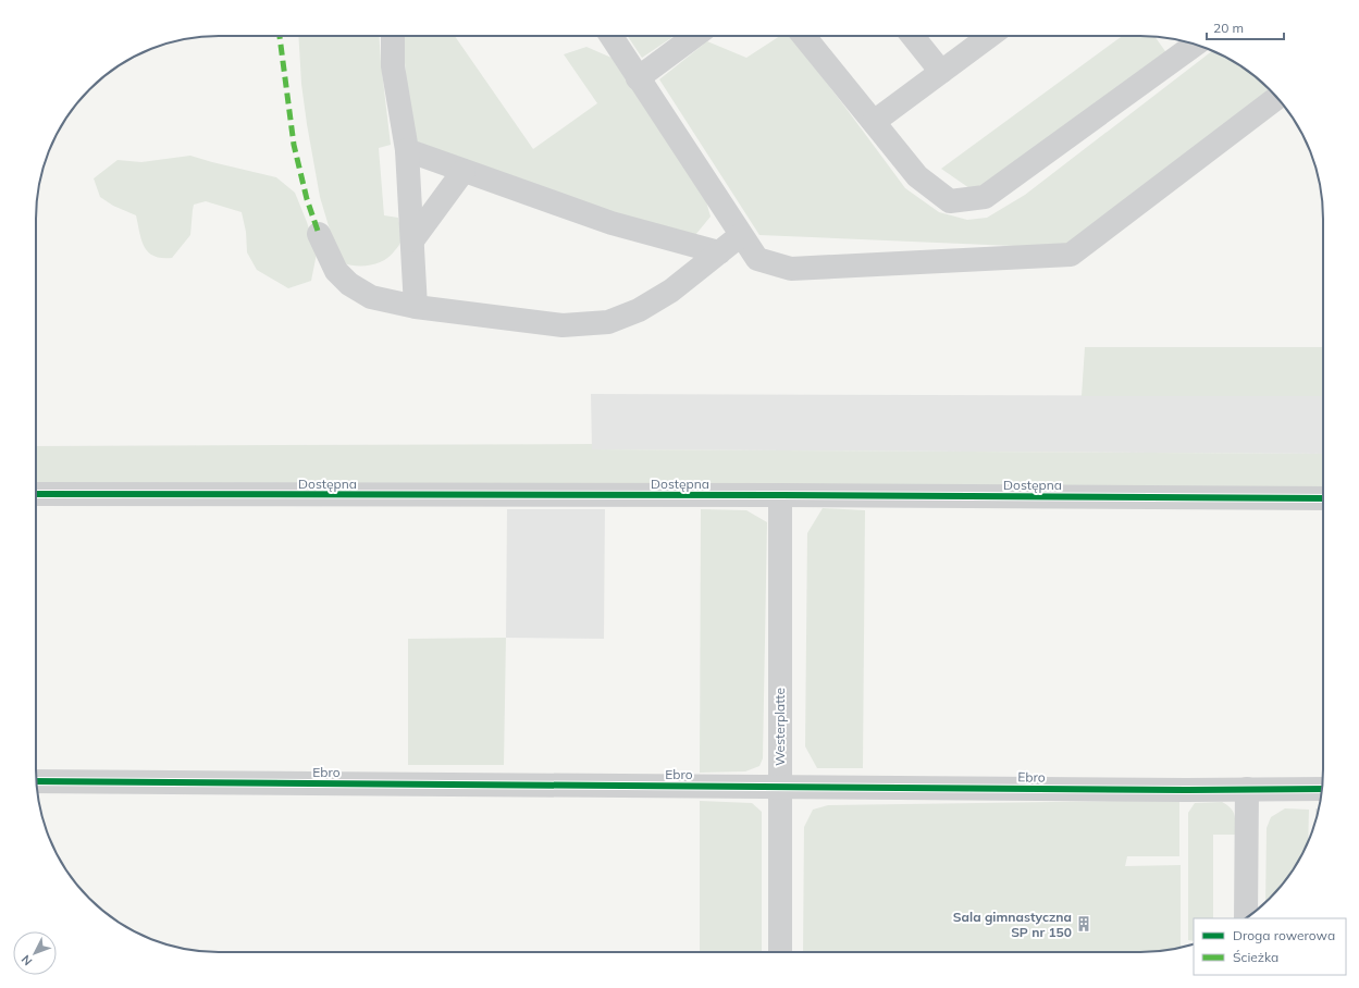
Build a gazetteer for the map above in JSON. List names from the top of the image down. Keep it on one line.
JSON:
{"streets":{"street":["Dostępna","Westerplatte","Ebro"]},"crossings":[["Dostępna","Westerplatte"],["Westerplatte","Ebro"]],"places":{"building":["Sala gimnastyczna SP nr 150"]},"legend":["Droga rowerowa","Ścieżka"],"scale_bar":"20 m","north":"bottom left"}
